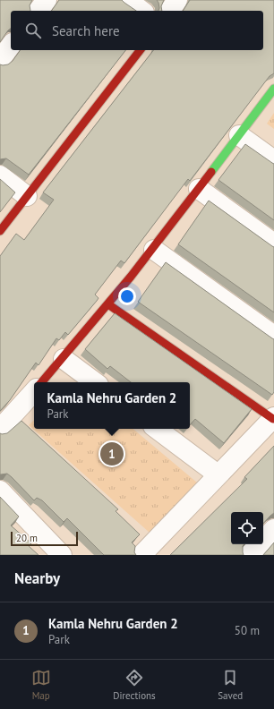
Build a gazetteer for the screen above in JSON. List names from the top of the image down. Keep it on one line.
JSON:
{"scale_bar":"20 m","page":{"search":"Search here","popup":["Kamla Nehru Garden 2","Park"],"pins":"1","scale":"20 m","heading":"Nearby","list":[{"mark":"1","name":"Kamla Nehru Garden 2","note":"Park","value":"50 m"}],"nav":["Map","Directions","Saved"]}}
